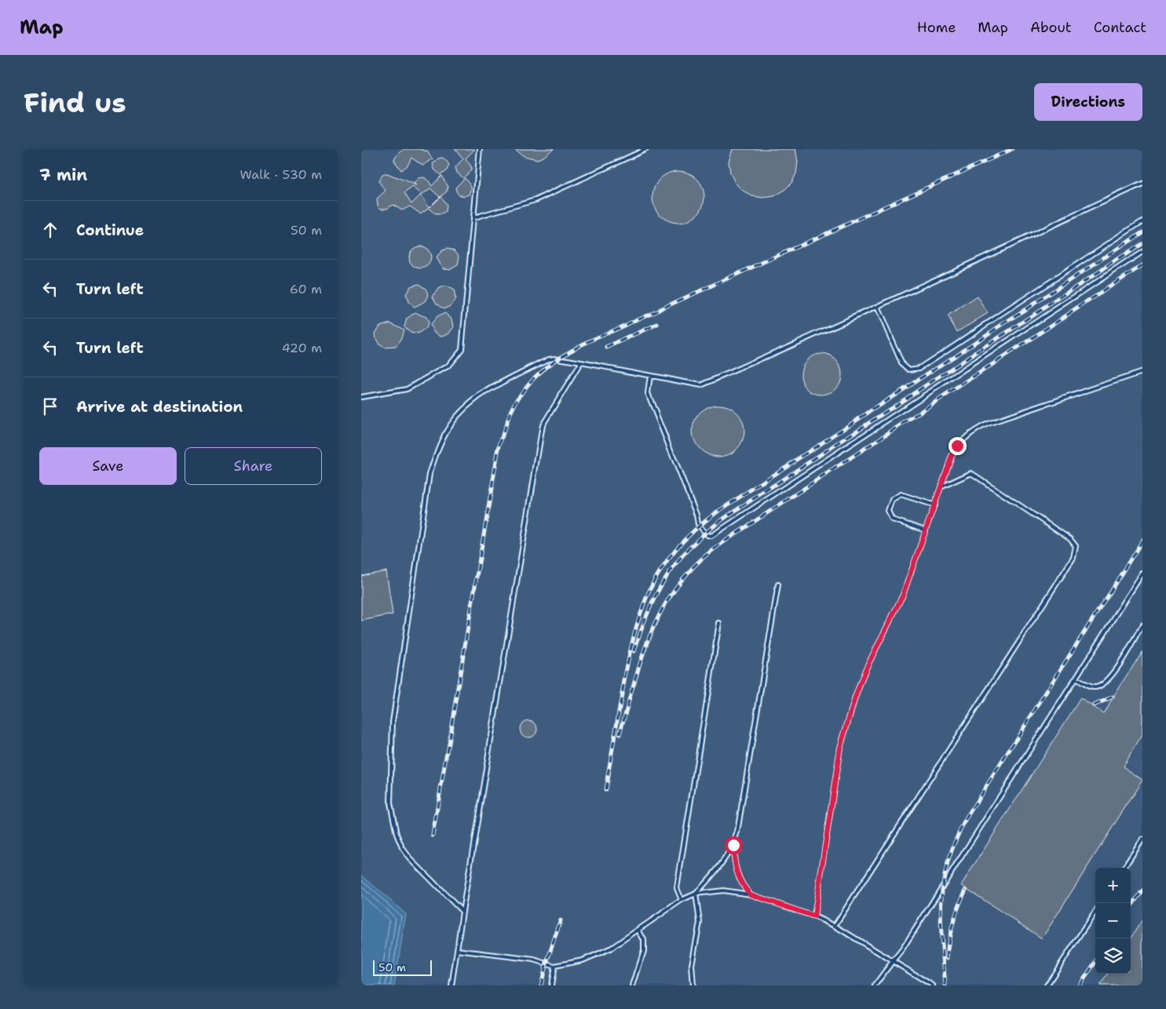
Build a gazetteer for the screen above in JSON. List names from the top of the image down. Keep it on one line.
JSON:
{"scale_bar":"50 m","page":{"header":"Map","nav":["Home","Map","About","Contact"],"buttons":["Directions",["Save","Share"]],"title":"Find us","heading":["7 min","Walk · 530 m"],"list":[["Continue","50 m"],["Turn left","60 m"],["Turn left","420 m"],"Arrive at destination"],"map_buttons":["+","−"],"scale":"50 m"}}
